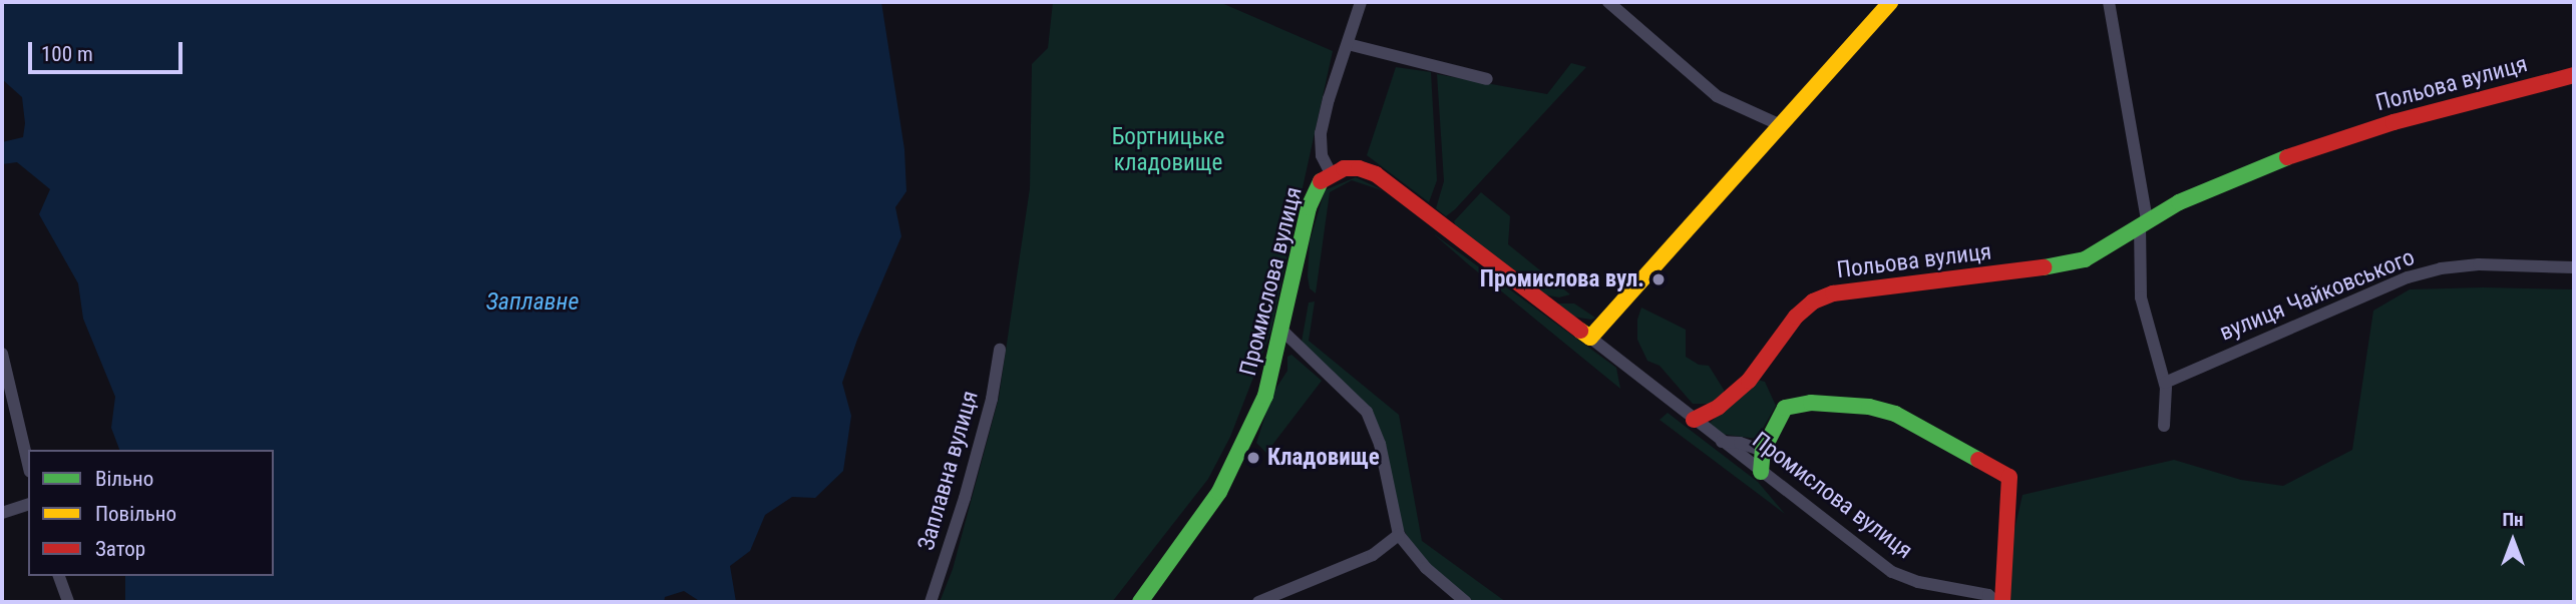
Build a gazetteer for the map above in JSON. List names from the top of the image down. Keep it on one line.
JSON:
{"streets":{"street":["Польова вулиця","Промислова вулиця","вулиця Чайковського","Заплавна вулиця"]},"crossings":[["Польова вулиця","Промислова вулиця"]],"water":["Заплавне"],"parks":["Бортницьке кладовище"],"places":["Промислова вул.","Кладовище"],"legend":["Вільно","Повільно","Затор"],"scale_bar":"100 m","north":"top"}
